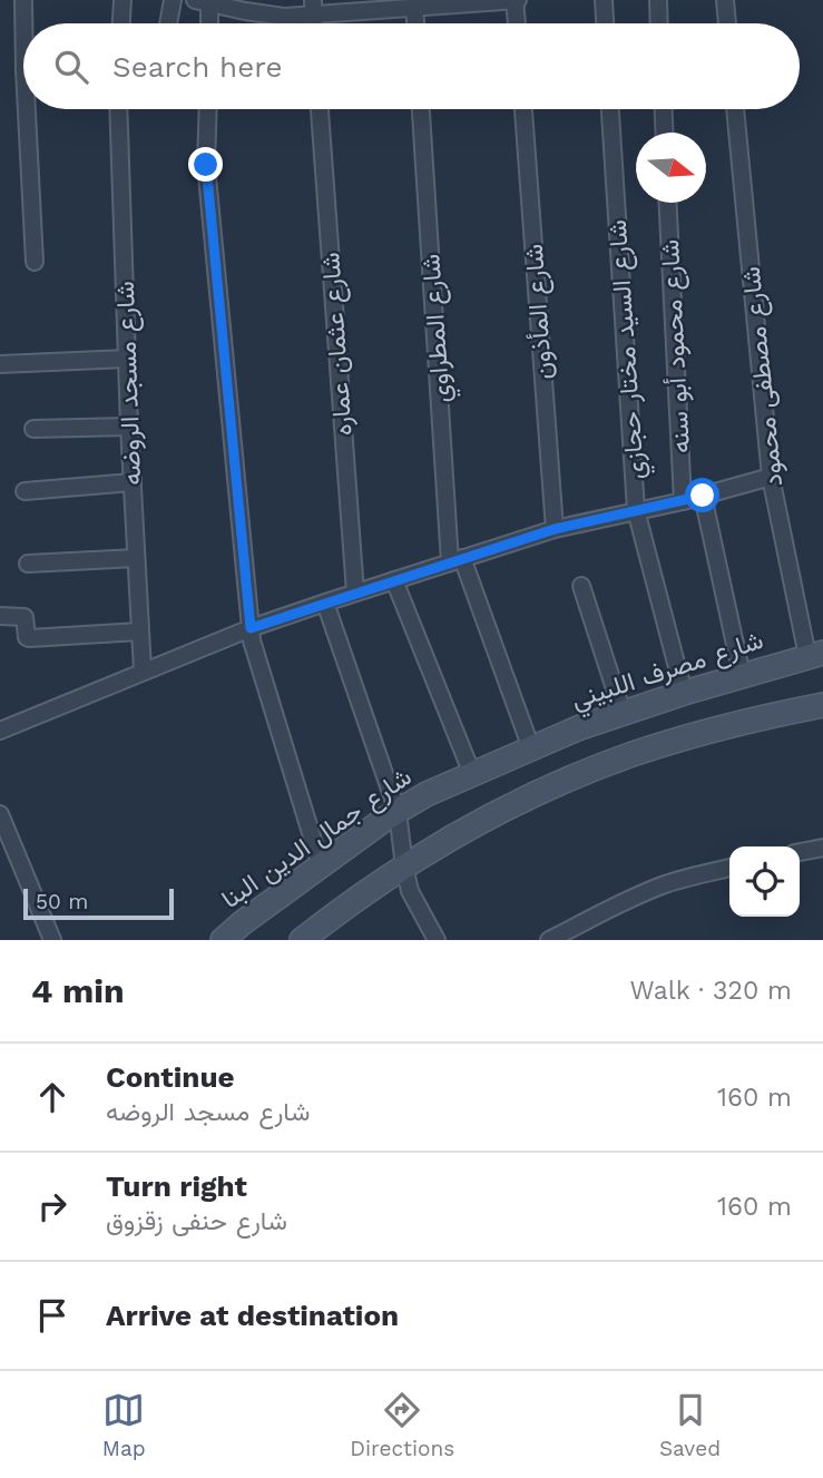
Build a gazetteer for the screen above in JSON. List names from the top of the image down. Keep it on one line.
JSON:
{"streets":{"main road":["شارع مصرف اللبيني","شارع جمال الدين البنا"],"street":["شارع المأذون","شارع المطراوي","شارع عثمان عماره","شارع محمود أبو سنه","شارع السيد مختار حجازي","شارع مصطفى محمود","شارع مسجد الروضه"]},"crossings":[["شارع المطراوي","شارع مصرف اللبيني"],["شارع المطراوي","شارع جمال الدين البنا"],["شارع السيد مختار حجازي","شارع مصرف اللبيني"],["شارع مصطفى محمود","شارع مصرف اللبيني"],["شارع مصرف اللبيني","شارع جمال الدين البنا"]],"scale_bar":"50 m","north":"right","page":{"search":"Search here","scale":"50 m","heading":["4 min","Walk · 320 m"],"list":[["Continue","شارع مسجد الروضه","160 m"],["Turn right","شارع حنفى زقزوق","160 m"],"Arrive at destination"],"nav":["Map","Directions","Saved"]}}
